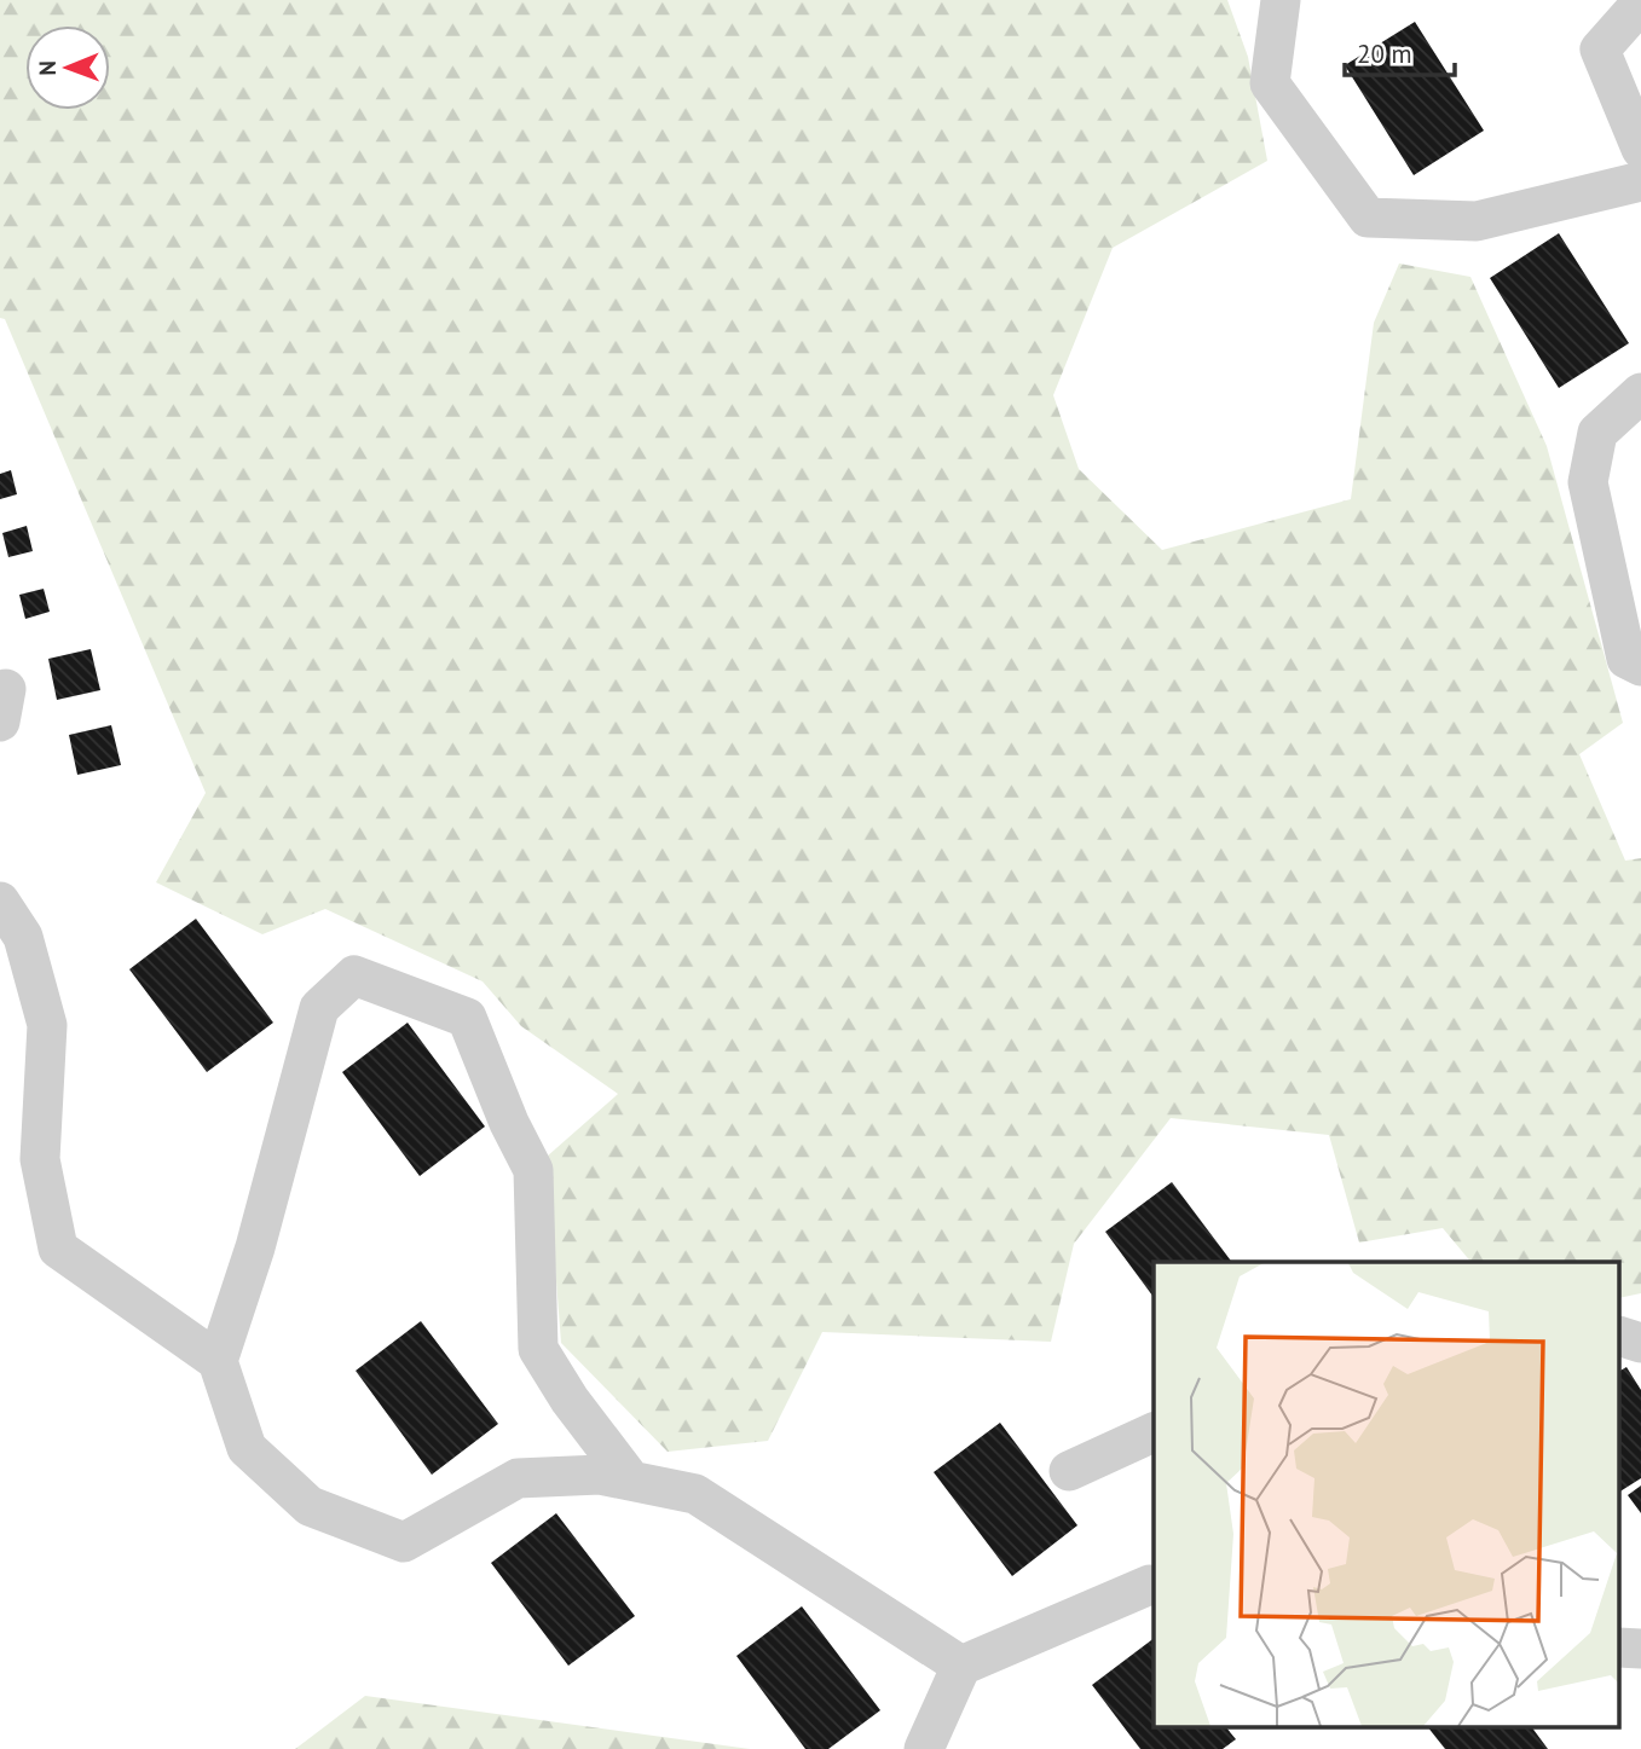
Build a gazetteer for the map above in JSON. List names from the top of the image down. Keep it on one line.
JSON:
{"scale_bar":"20 m","north":"left"}
